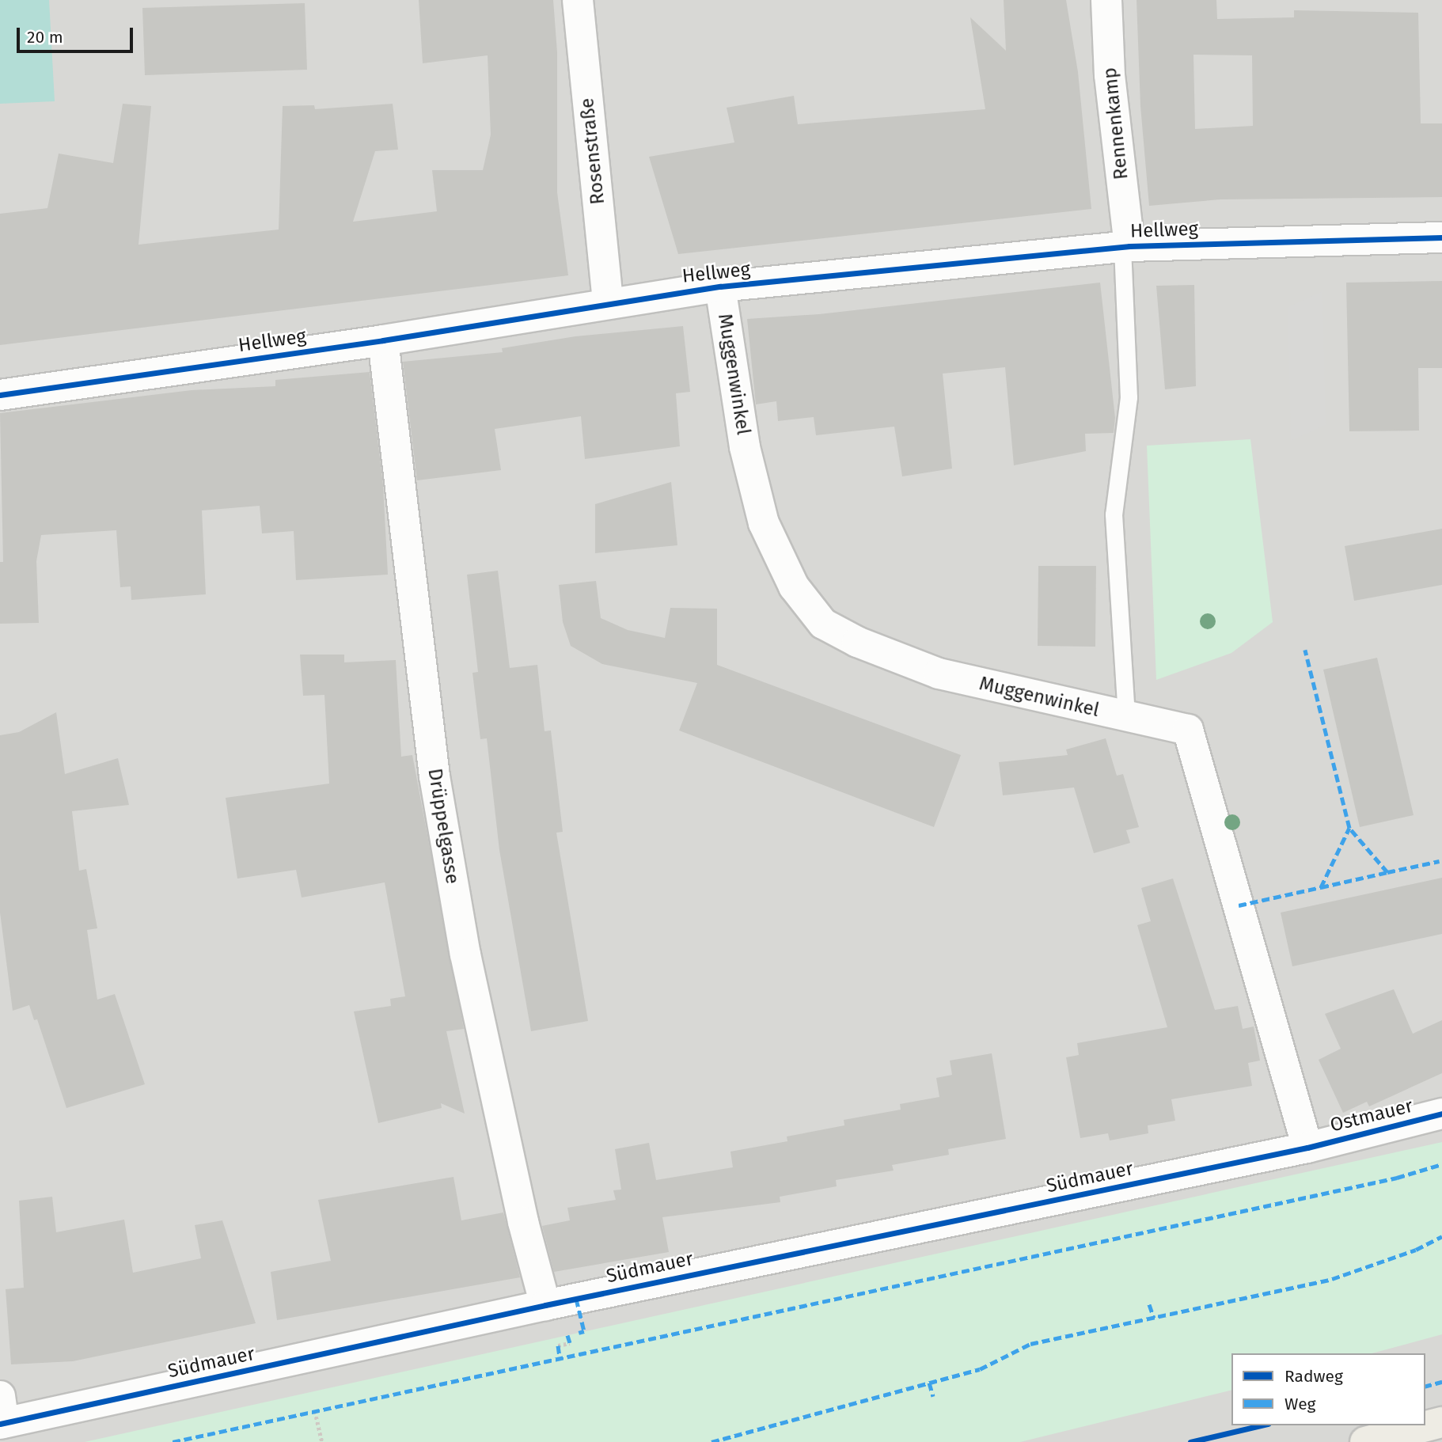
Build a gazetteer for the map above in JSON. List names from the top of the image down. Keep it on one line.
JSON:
{"streets":{"street":["Rennenkamp","Rosenstraße","Hellweg","Muggenwinkel","Drüppelgasse","Ostmauer","Südmauer"]},"crossings":[["Rennenkamp","Hellweg"],["Rosenstraße","Hellweg"],["Hellweg","Muggenwinkel"],["Hellweg","Drüppelgasse"],["Muggenwinkel","Ostmauer"],["Muggenwinkel","Südmauer"],["Drüppelgasse","Südmauer"],["Ostmauer","Südmauer"]],"legend":["Radweg","Weg"],"scale_bar":"20 m"}
